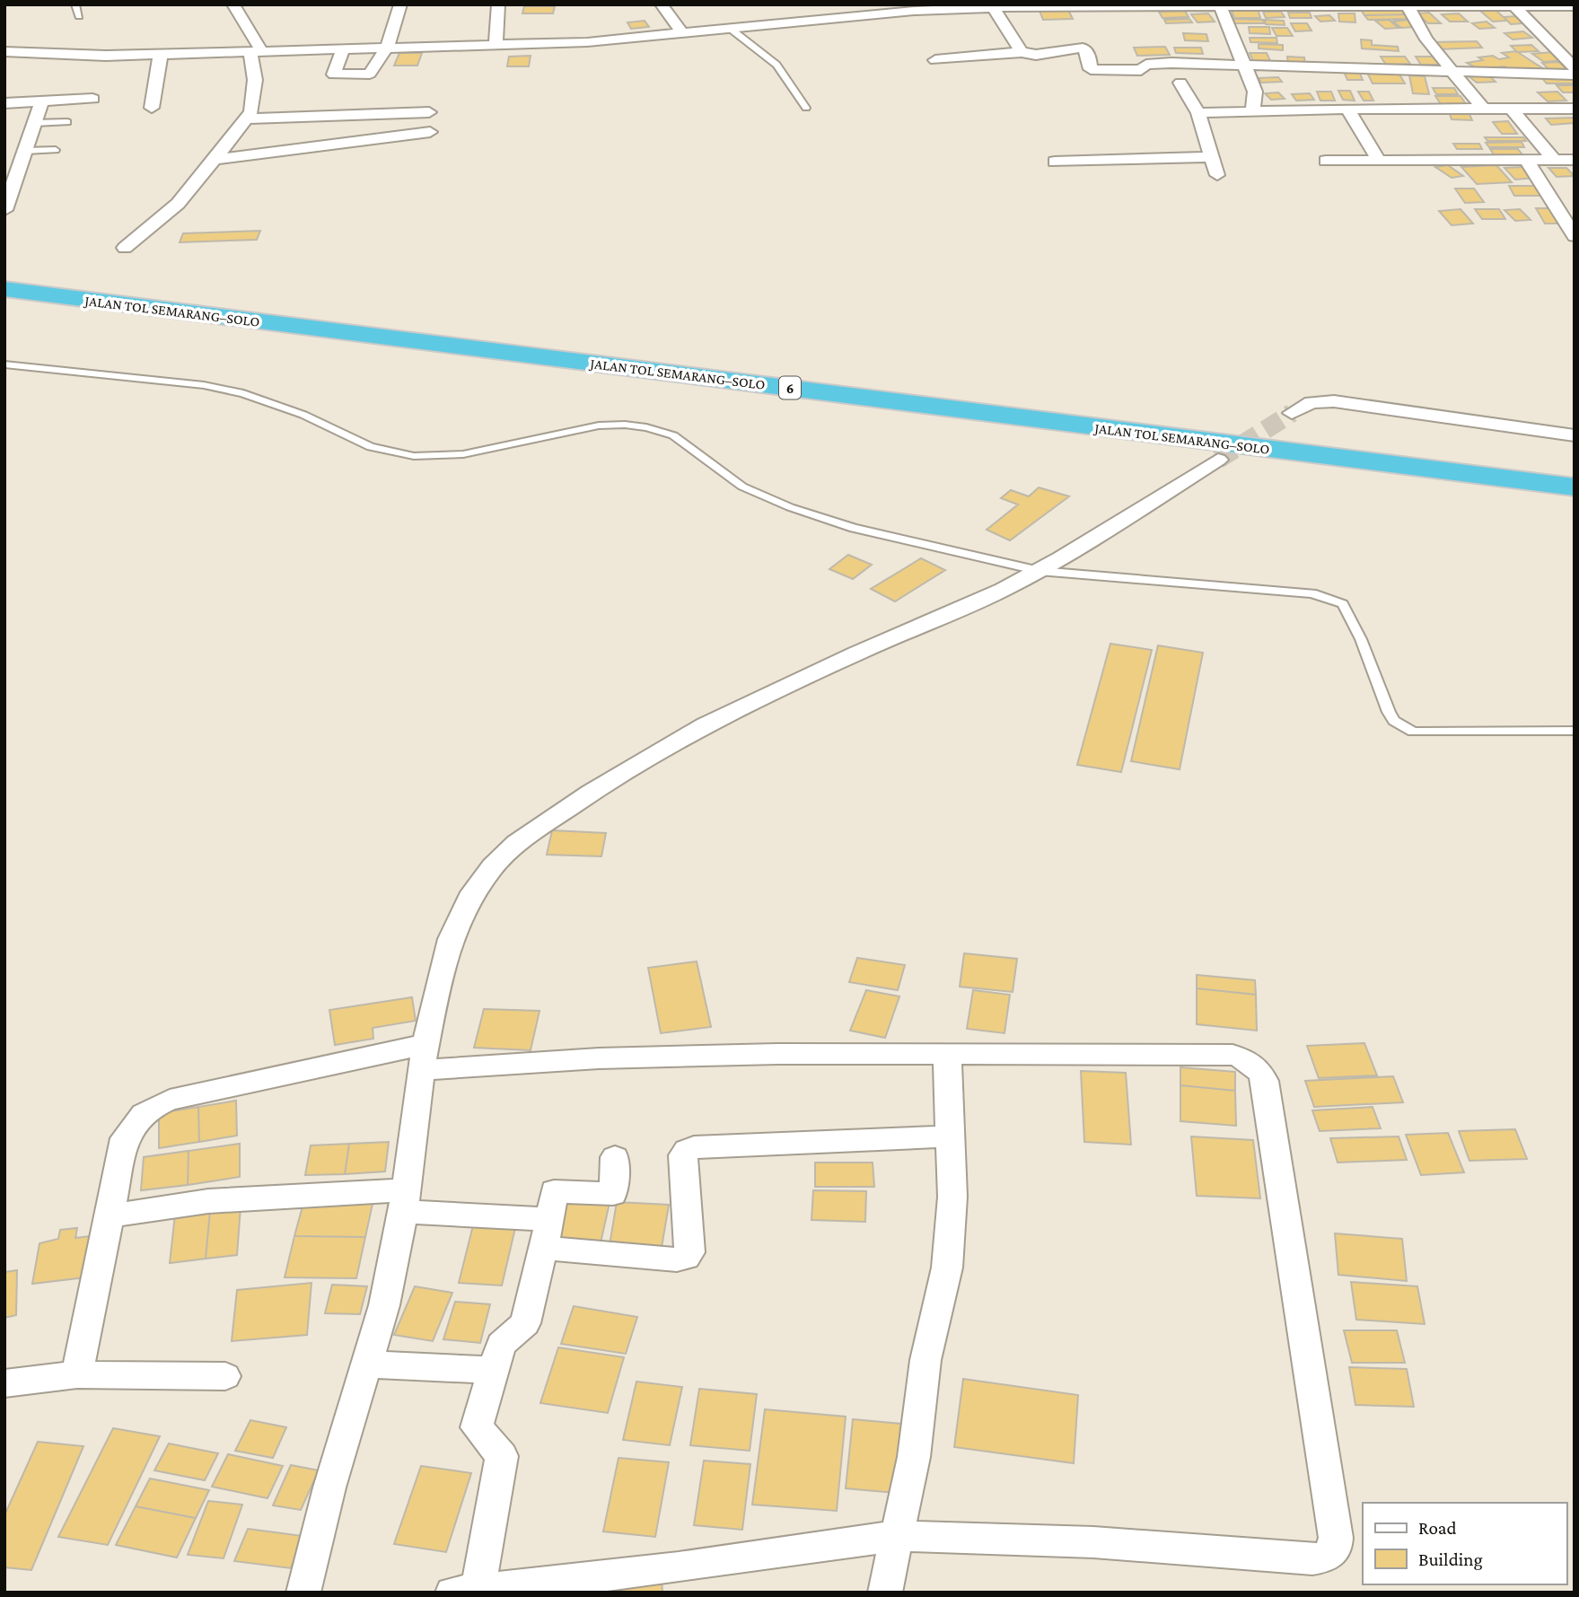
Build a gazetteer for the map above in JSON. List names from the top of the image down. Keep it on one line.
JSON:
{"streets":{"highway":["JALAN TOL SEMARANG–SOLO","6"]},"legend":["Road","Building"]}
